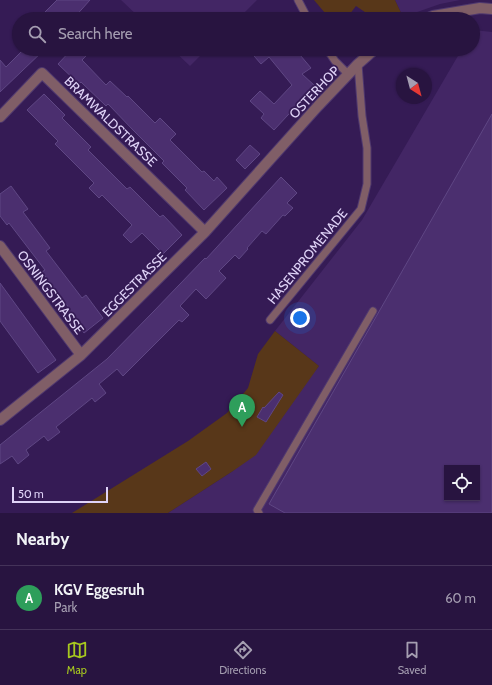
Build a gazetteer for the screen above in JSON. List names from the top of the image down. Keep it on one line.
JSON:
{"streets":{"street":["OSTERHOP","BRAMWALDSTRASSE","EGGESTRASSE","OSNINGSTRASSE"],"lane":["HASENPROMENADE"]},"crossings":[["OSTERHOP","HASENPROMENADE"],["OSTERHOP","EGGESTRASSE"],["BRAMWALDSTRASSE","EGGESTRASSE"],["EGGESTRASSE","OSNINGSTRASSE"]],"scale_bar":"50 m","north":"bottom right","page":{"search":"Search here","pins":"A","scale":"50 m","heading":"Nearby","list":[{"mark":"A","name":"KGV Eggesruh","note":"Park","value":"60 m"}],"nav":["Map","Directions","Saved"]}}
